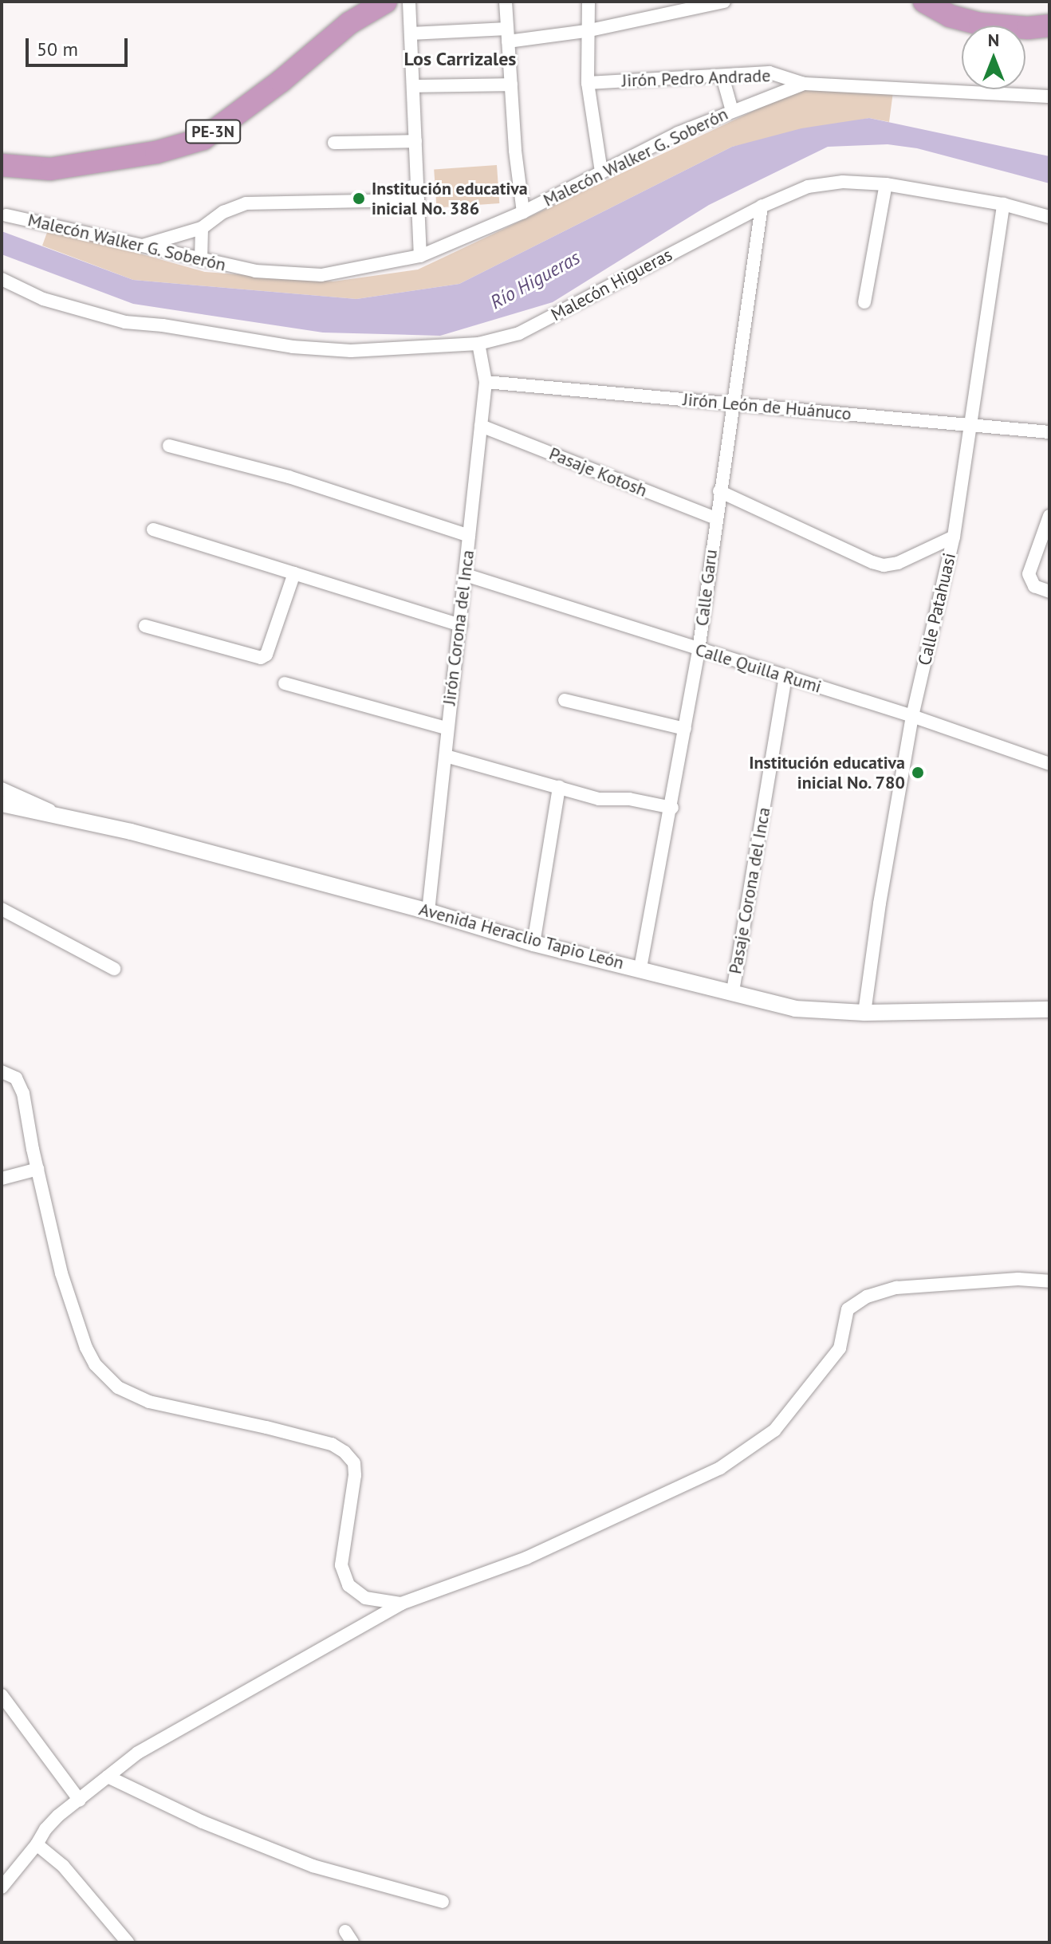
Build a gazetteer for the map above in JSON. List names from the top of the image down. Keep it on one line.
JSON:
{"streets":{"highway":["PE-3N"],"street":["Jirón Pedro Andrade","Malecón Walker G. Soberón","Malecón Higueras","Jirón León de Huánuco","Pasaje Kotosh","Calle Garu","Calle Patahuasi","Jirón Corona del Inca","Calle Quilla Rumi","Pasaje Corona del Inca","Avenida Heraclio Tapio León"]},"crossings":[["Jirón Pedro Andrade","Malecón Walker G. Soberón"],["Malecón Higueras","Calle Garu"],["Malecón Higueras","Calle Patahuasi"],["Malecón Higueras","Jirón Corona del Inca"],["Jirón León de Huánuco","Calle Garu"],["Jirón León de Huánuco","Calle Patahuasi"],["Jirón León de Huánuco","Jirón Corona del Inca"],["Pasaje Kotosh","Calle Garu"],["Pasaje Kotosh","Jirón Corona del Inca"],["Calle Garu","Calle Quilla Rumi"],["Calle Garu","Avenida Heraclio Tapio León"],["Calle Patahuasi","Calle Quilla Rumi"],["Calle Patahuasi","Avenida Heraclio Tapio León"],["Jirón Corona del Inca","Calle Quilla Rumi"],["Jirón Corona del Inca","Avenida Heraclio Tapio León"],["Calle Quilla Rumi","Pasaje Corona del Inca"],["Pasaje Corona del Inca","Avenida Heraclio Tapio León"]],"districts":["Los Carrizales"],"water":["Río Higueras"],"places":["Institución educativa inicial No. 386","Institución educativa inicial No. 780"],"scale_bar":"50 m","north":"top"}
